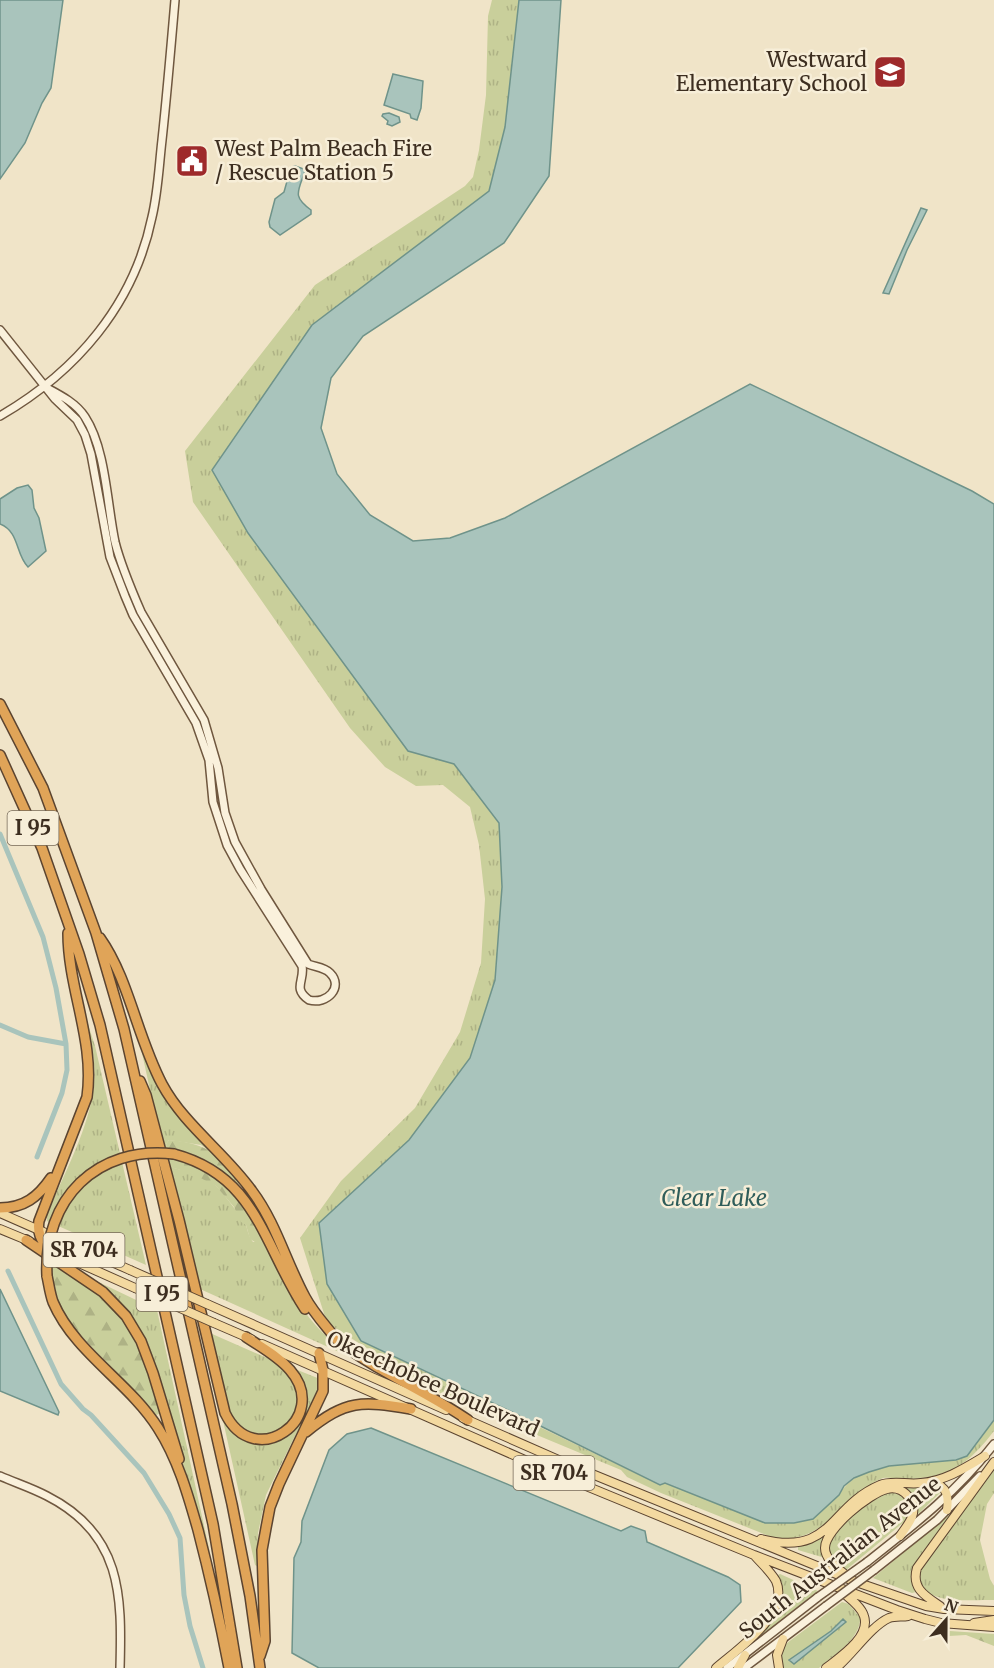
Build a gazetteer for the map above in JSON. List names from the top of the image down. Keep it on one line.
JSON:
{"streets":{"highway":["I 95"],"main road":["SR 704","Okeechobee Boulevard"],"street":["South Australian Avenue"]},"water":["Clear Lake"],"places":{"school or university":["Westward Elementary School"],"public building":["West Palm Beach Fire / Rescue Station 5"]},"north":"top"}
